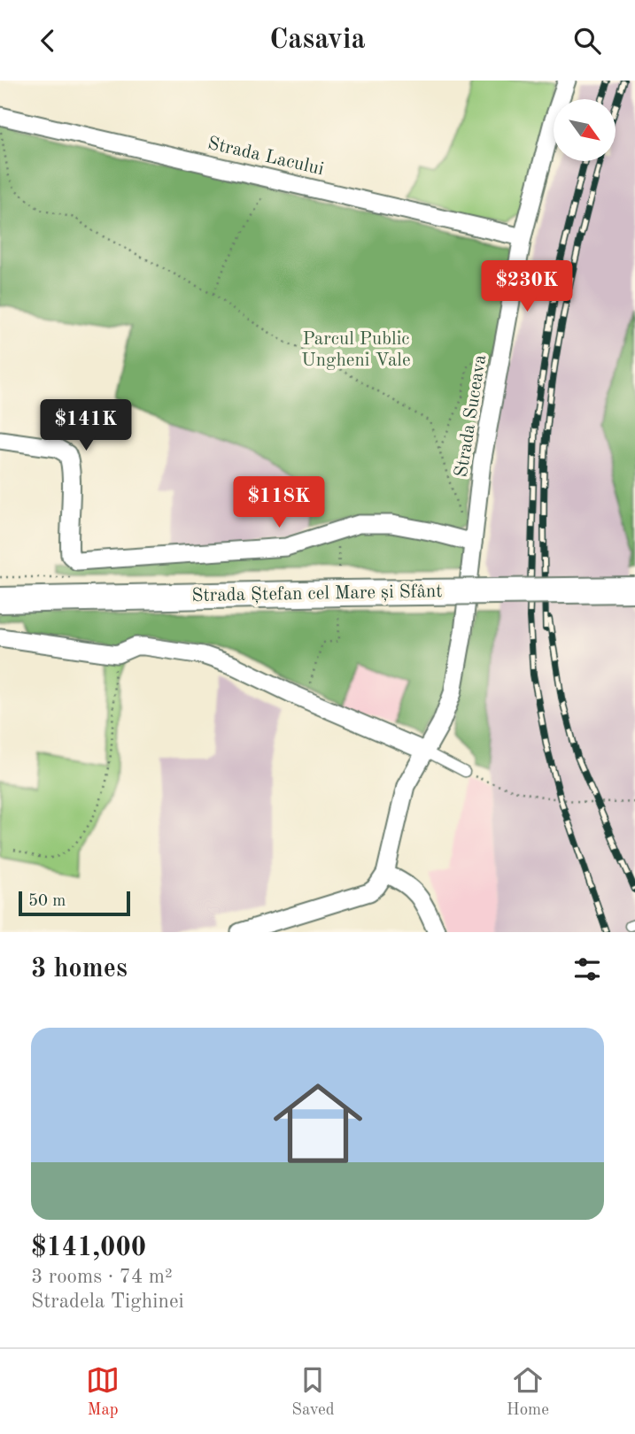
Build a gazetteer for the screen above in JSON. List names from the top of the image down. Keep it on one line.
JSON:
{"streets":{"main road":["Strada Ștefan cel Mare și Sfânt"],"street":["Strada Lacului","Strada Suceava"]},"crossings":[["Strada Lacului","Strada Suceava"]],"parks":["Parcul Public Ungheni Vale"],"scale_bar":"50 m","north":"bottom right","page":{"header":"Casavia","price":["$230K","$141K","$118K"],"scale":"50 m","heading":"3 homes","list":[{"name":"$141,000","note":"3 rooms · 74 m² · Stradela Tighinei"}],"tabs":["Map","Saved","Home"]}}
